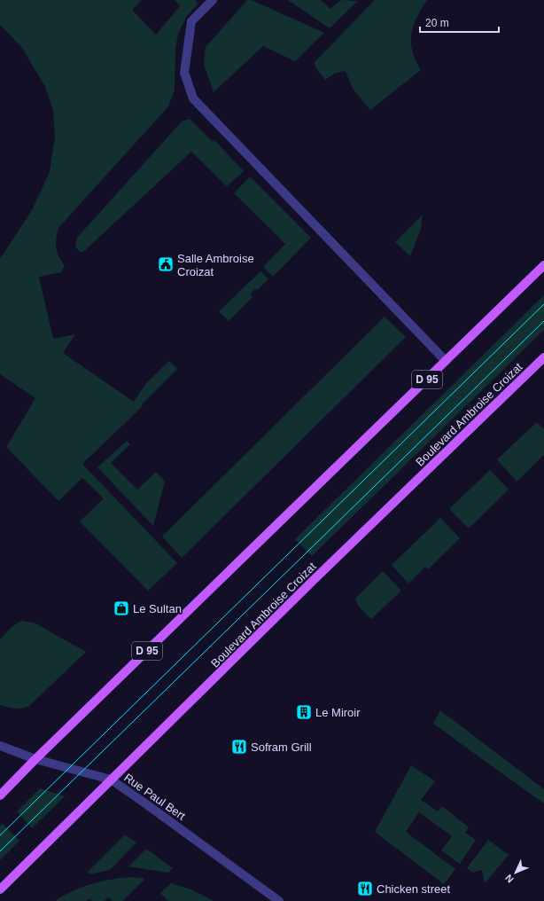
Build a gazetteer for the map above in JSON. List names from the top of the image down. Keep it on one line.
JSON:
{"streets":{"main road":["D 95","Boulevard Ambroise Croizat"],"street":["Rue Paul Bert"]},"crossings":[["D 95","Rue Paul Bert"],["Boulevard Ambroise Croizat","Rue Paul Bert"]],"places":{"public building":["Salle Ambroise Croizat"],"shop":["Le Sultan"],"building":["Le Miroir"],"restaurant":["Sofram Grill","Chicken street"]},"scale_bar":"20 m","north":"bottom left"}
